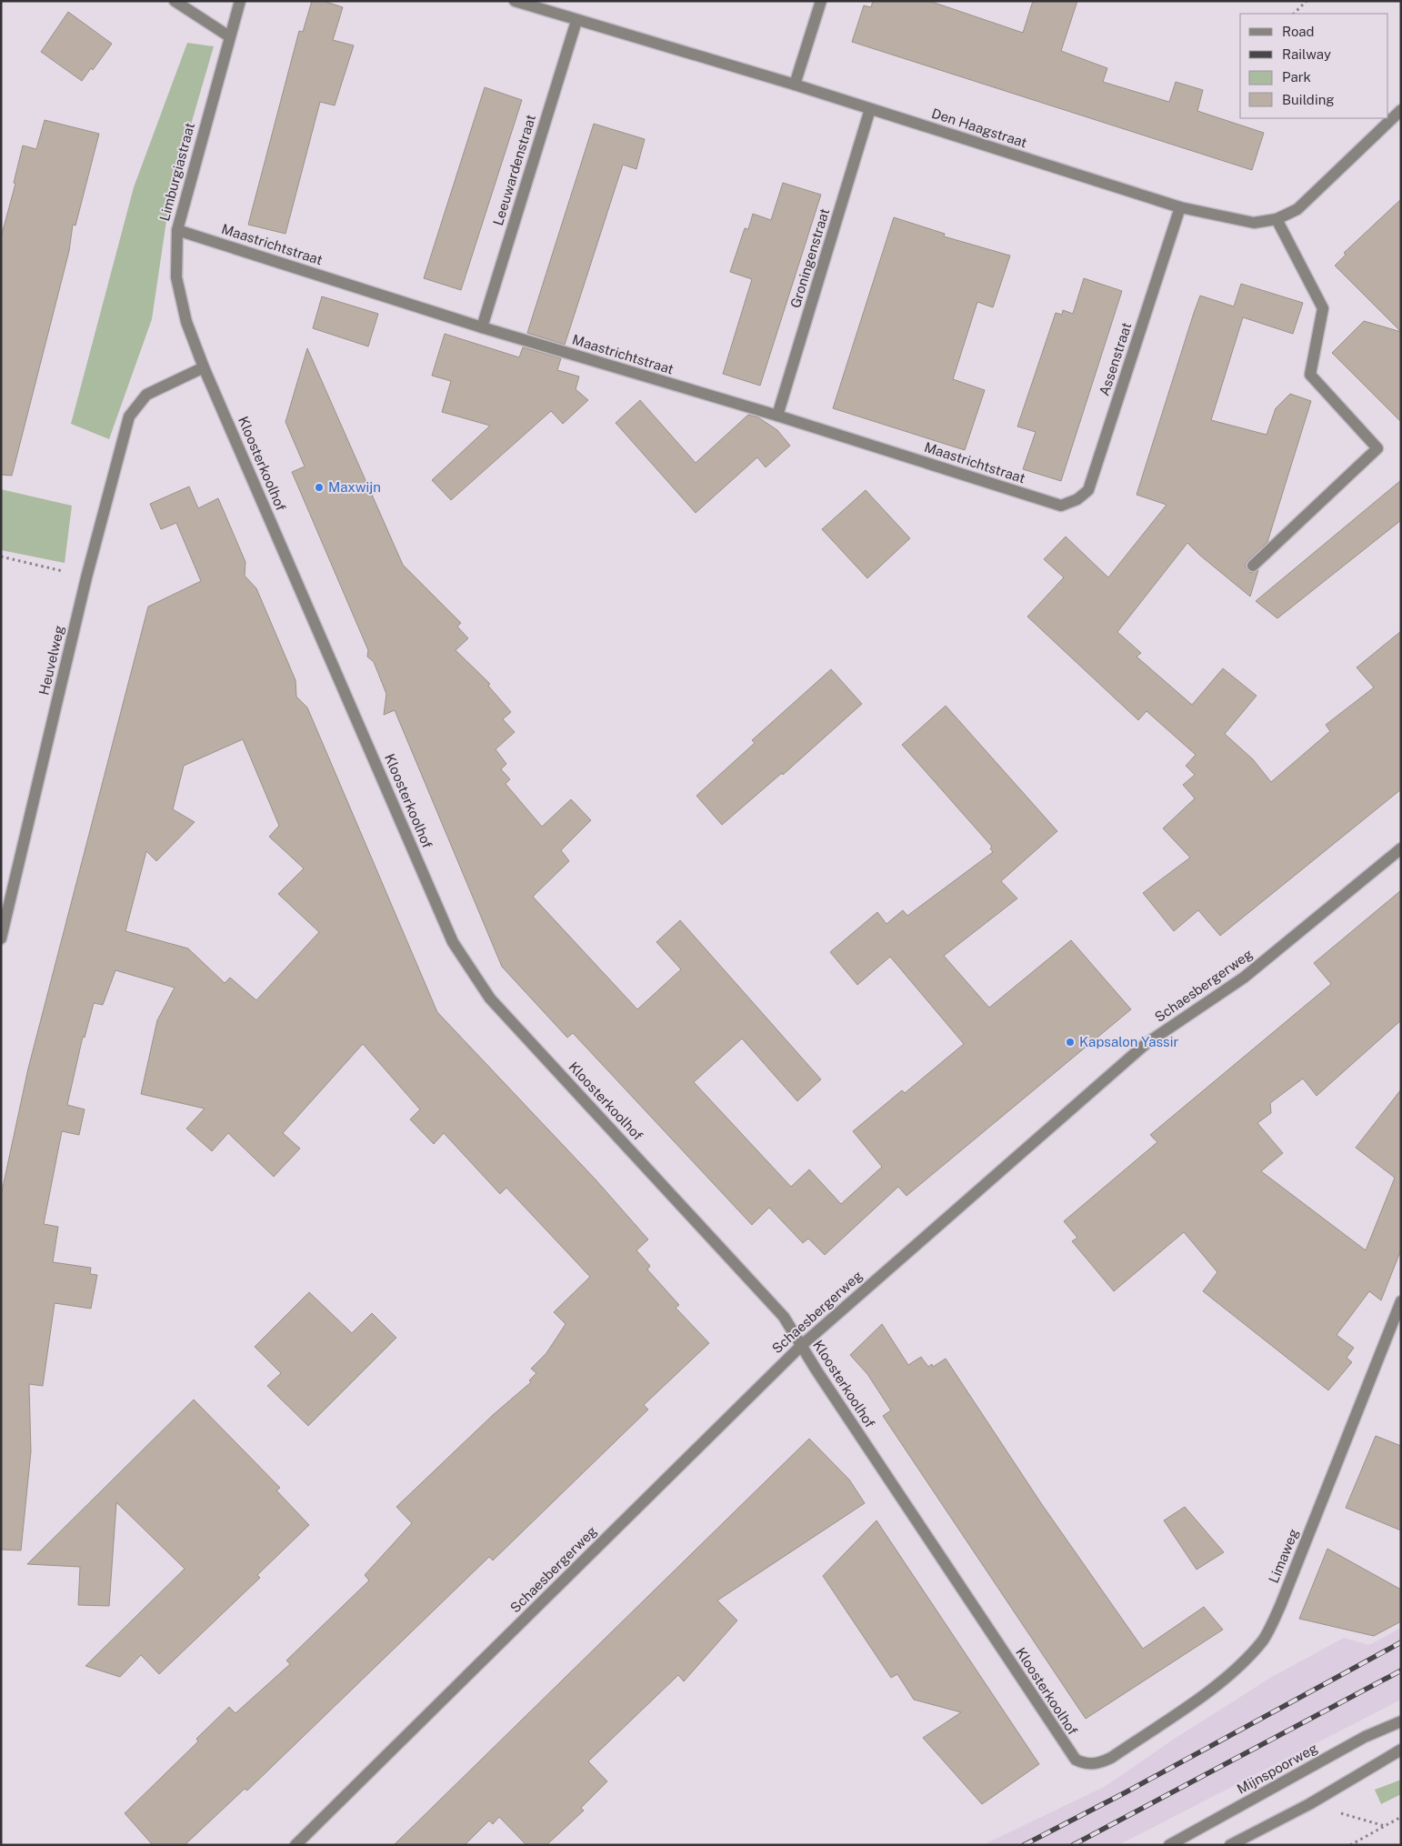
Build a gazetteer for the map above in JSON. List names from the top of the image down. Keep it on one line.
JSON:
{"streets":{"street":["Den Haagstraat","Leeuwardenstraat","Limburgiastraat","Maastrichtstraat","Groningenstraat","Assenstraat","Kloosterkoolhof","Heuvelweg","Schaesbergerweg","Limaweg","Mijnspoorweg"]},"crossings":[["Den Haagstraat","Leeuwardenstraat"],["Den Haagstraat","Groningenstraat"],["Den Haagstraat","Assenstraat"],["Leeuwardenstraat","Maastrichtstraat"],["Limburgiastraat","Maastrichtstraat"],["Limburgiastraat","Kloosterkoolhof"],["Limburgiastraat","Heuvelweg"],["Maastrichtstraat","Groningenstraat"],["Maastrichtstraat","Assenstraat"],["Kloosterkoolhof","Heuvelweg"],["Kloosterkoolhof","Schaesbergerweg"],["Kloosterkoolhof","Limaweg"]],"places":["Maxwijn","Kapsalon Yassir"],"legend":["Road","Railway","Park","Building"]}
